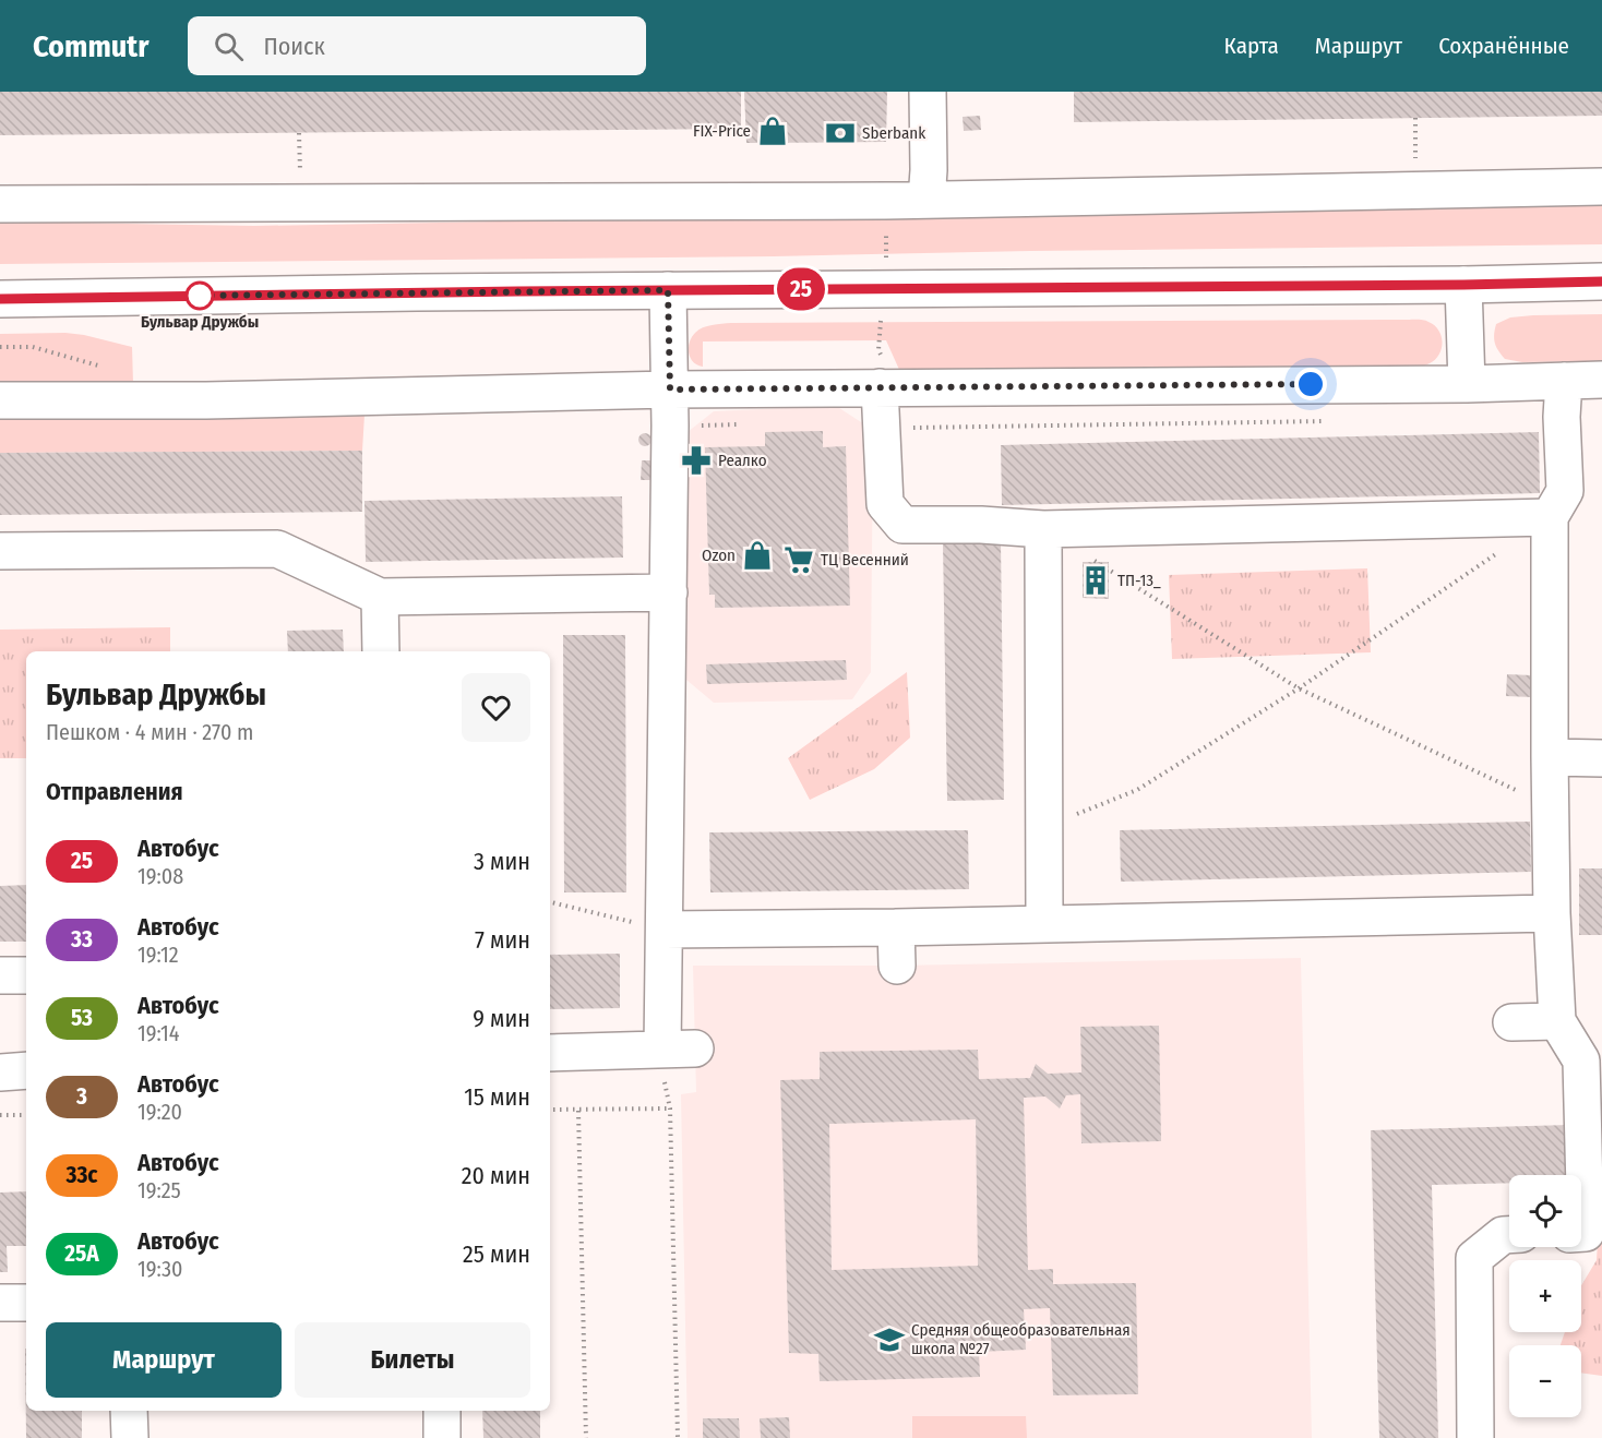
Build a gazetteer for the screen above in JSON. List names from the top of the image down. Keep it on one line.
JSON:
{"places":{"shop":["FIX-Price","Ozon"],"bank":["Sberbank"],"other":["Бульвар Дружбы"],"pharmacy":["Реалко"],"supermarket":["ТЦ Весенний"],"building":["ТП-13_"],"school or university":["Средняя общеобразовательная школа №27"]},"lines":["bus line 25"],"page":{"header":"Commutr","search":"Поиск","nav":["Карта","Маршрут","Сохранённые"],"on_map":"25","heading":[["Бульвар Дружбы","Пешком · 4 мин · 270 m"],"Отправления"],"list":[{"mark":"25","name":"Автобус","note":"19:08","value":"3 мин"},{"mark":"33","name":"Автобус","note":"19:12","value":"7 мин"},{"mark":"53","name":"Автобус","note":"19:14","value":"9 мин"},{"mark":"3","name":"Автобус","note":"19:20","value":"15 мин"},{"mark":"33с","name":"Автобус","note":"19:25","value":"20 мин"},{"mark":"25А","name":"Автобус","note":"19:30","value":"25 мин"}],"map_buttons":["+","−"],"buttons":["Маршрут","Билеты"]}}
